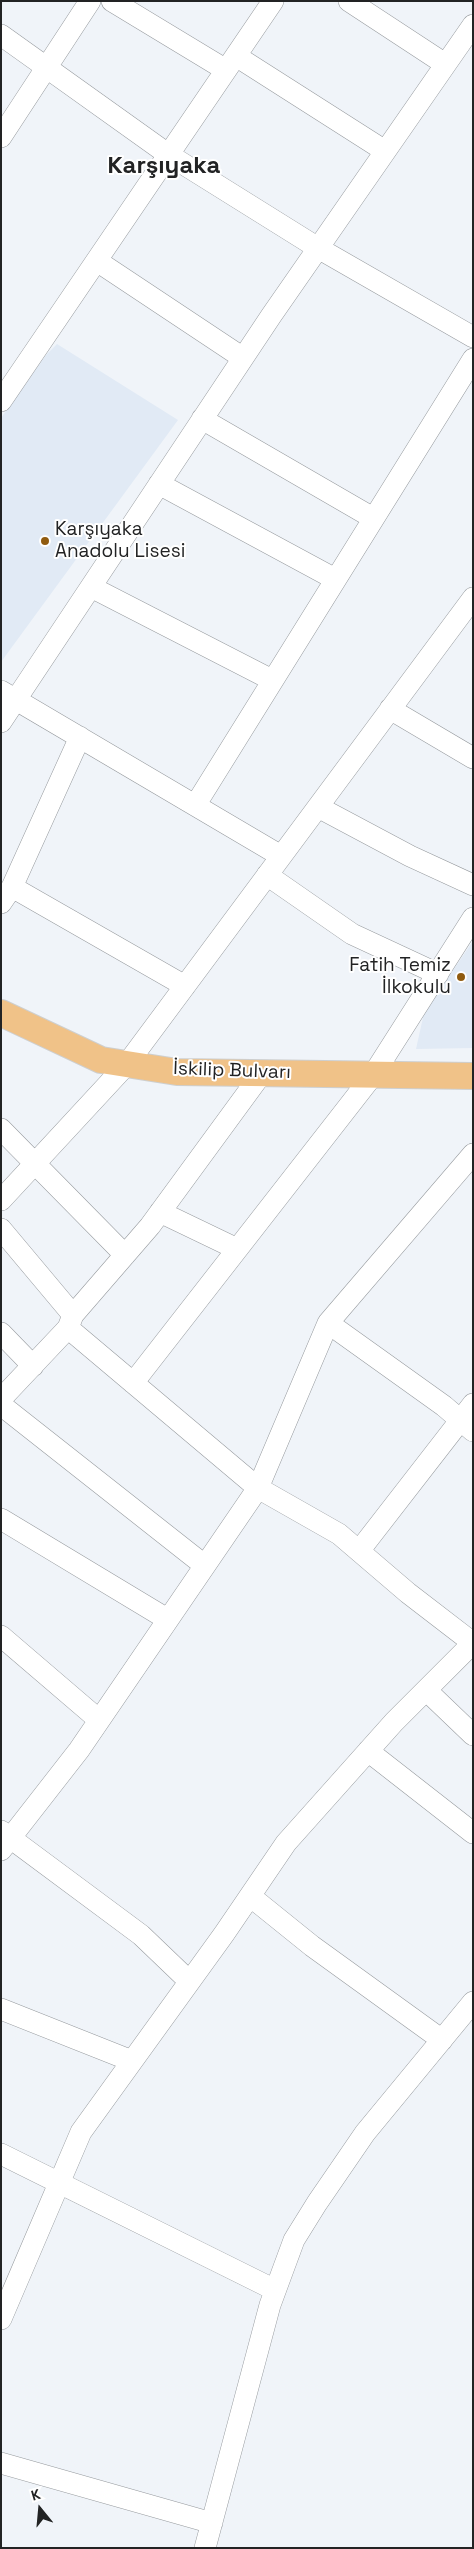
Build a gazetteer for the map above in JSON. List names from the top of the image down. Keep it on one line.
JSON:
{"streets":{"main road":["İskilip Bulvarı"]},"districts":["Karşıyaka"],"places":["Karşıyaka Anadolu Lisesi","Fatih Temiz İlkokulu"],"north":"top"}
